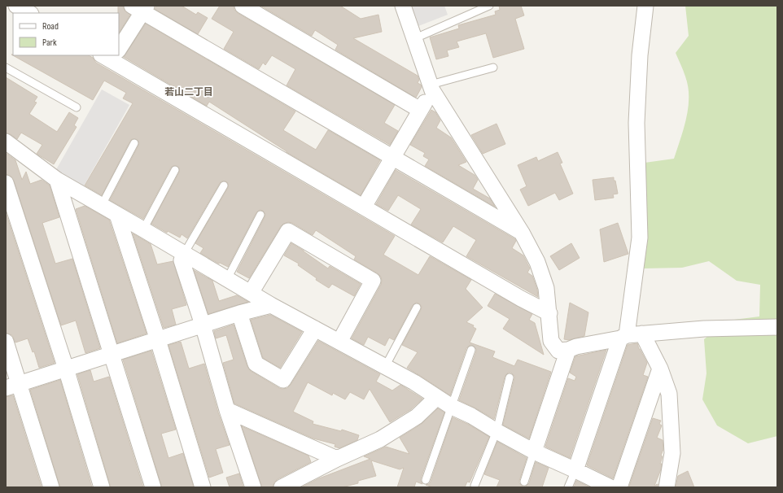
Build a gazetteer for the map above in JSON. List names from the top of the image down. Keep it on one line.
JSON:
{"districts":["若山二丁目"],"legend":["Road","Park"]}
